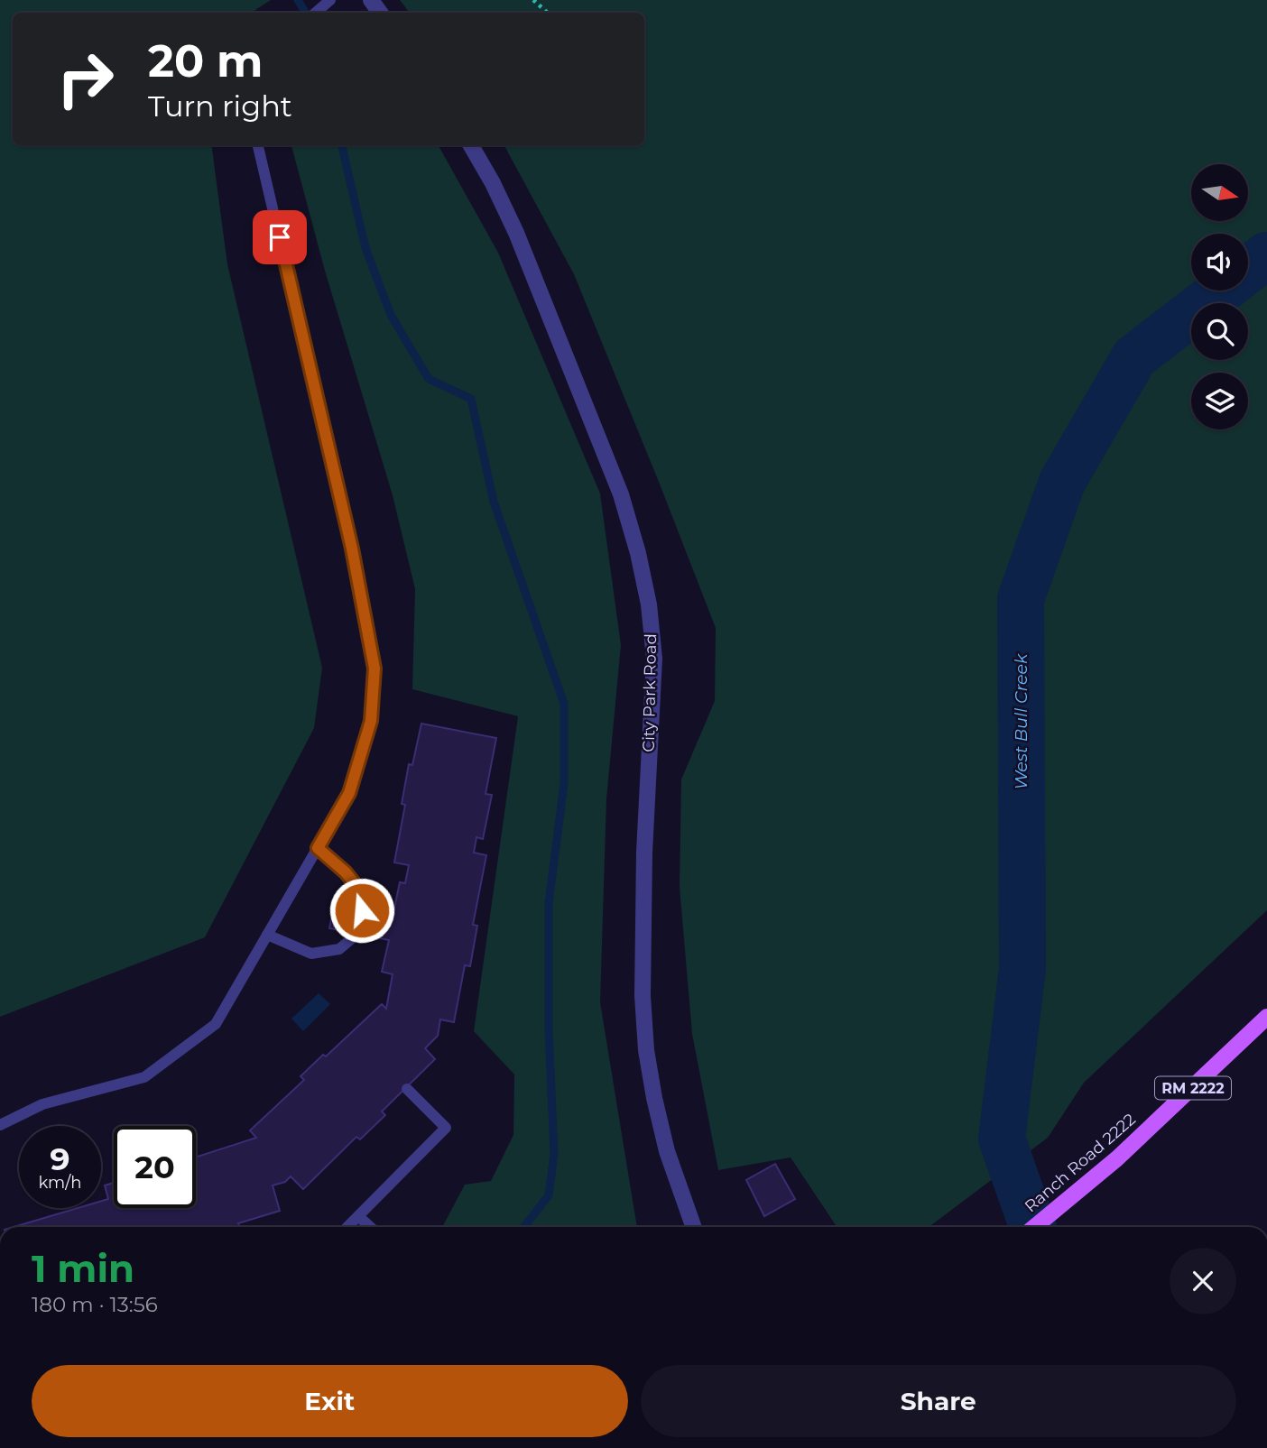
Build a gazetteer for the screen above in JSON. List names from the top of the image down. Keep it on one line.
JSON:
{"streets":{"main road":["RM 2222","Ranch Road 2222"],"street":["City Park Road"]},"water":["West Bull Creek"],"north":"right","page":{"turn":["20 m","Turn right"],"speed":"9 km/h","limit":"20","heading":["1 min","180 m · 13:56"],"buttons":["Exit","Share"]}}
